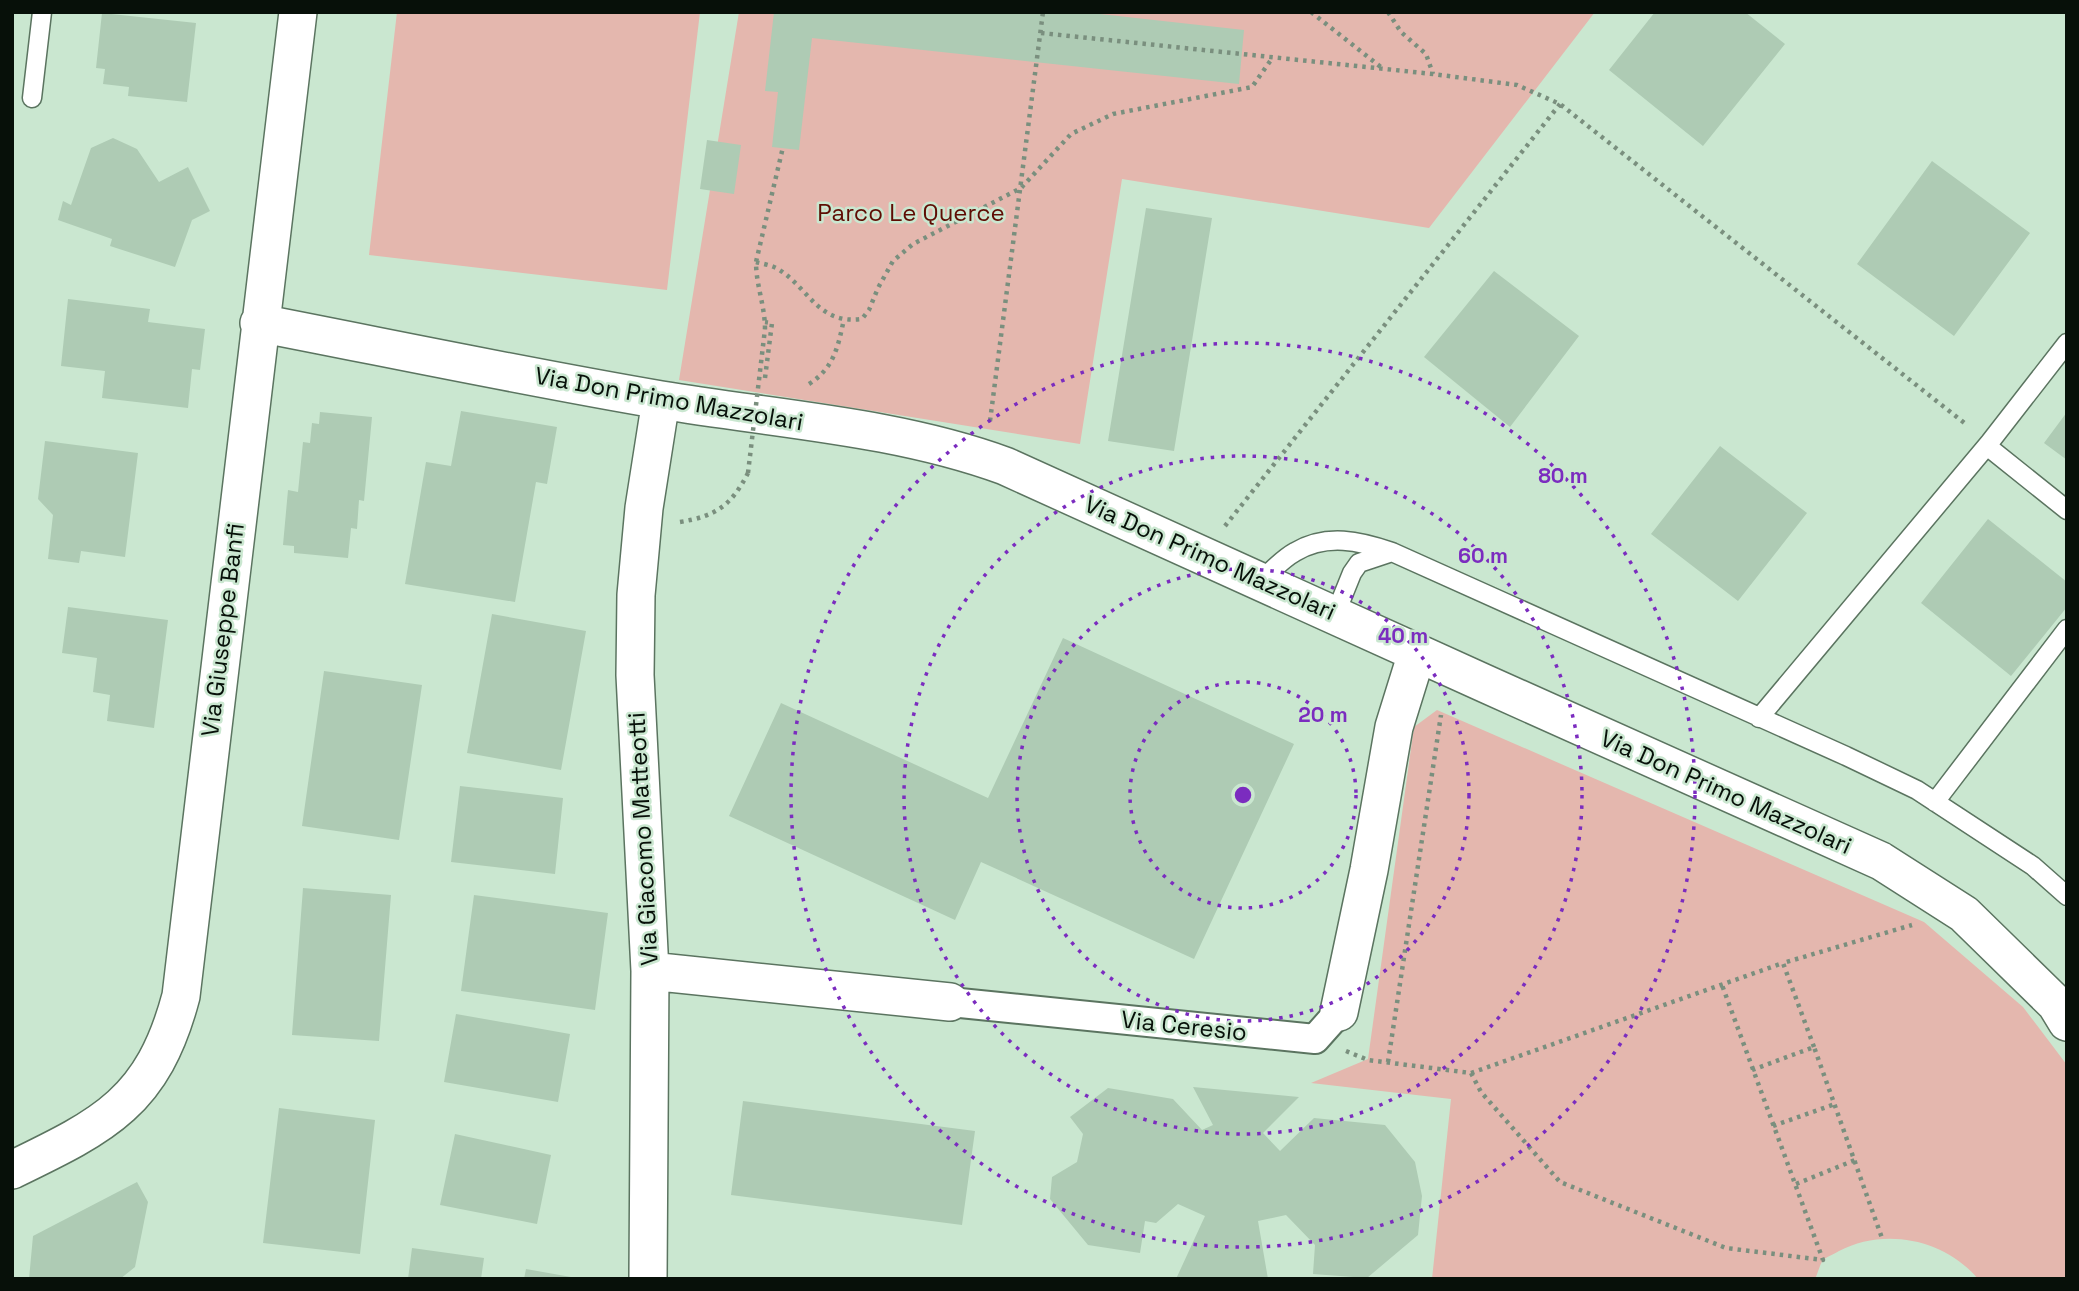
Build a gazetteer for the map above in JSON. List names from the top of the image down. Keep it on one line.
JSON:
{"streets":{"street":["Via Don Primo Mazzolari","Via Giuseppe Banfi","Via Giacomo Matteotti","Via Ceresio"]},"crossings":[["Via Don Primo Mazzolari","Via Giuseppe Banfi"],["Via Don Primo Mazzolari","Via Giacomo Matteotti"],["Via Giacomo Matteotti","Via Ceresio"]],"parks":["Parco Le Querce"],"rings":["80 m","60 m","40 m","20 m"]}
